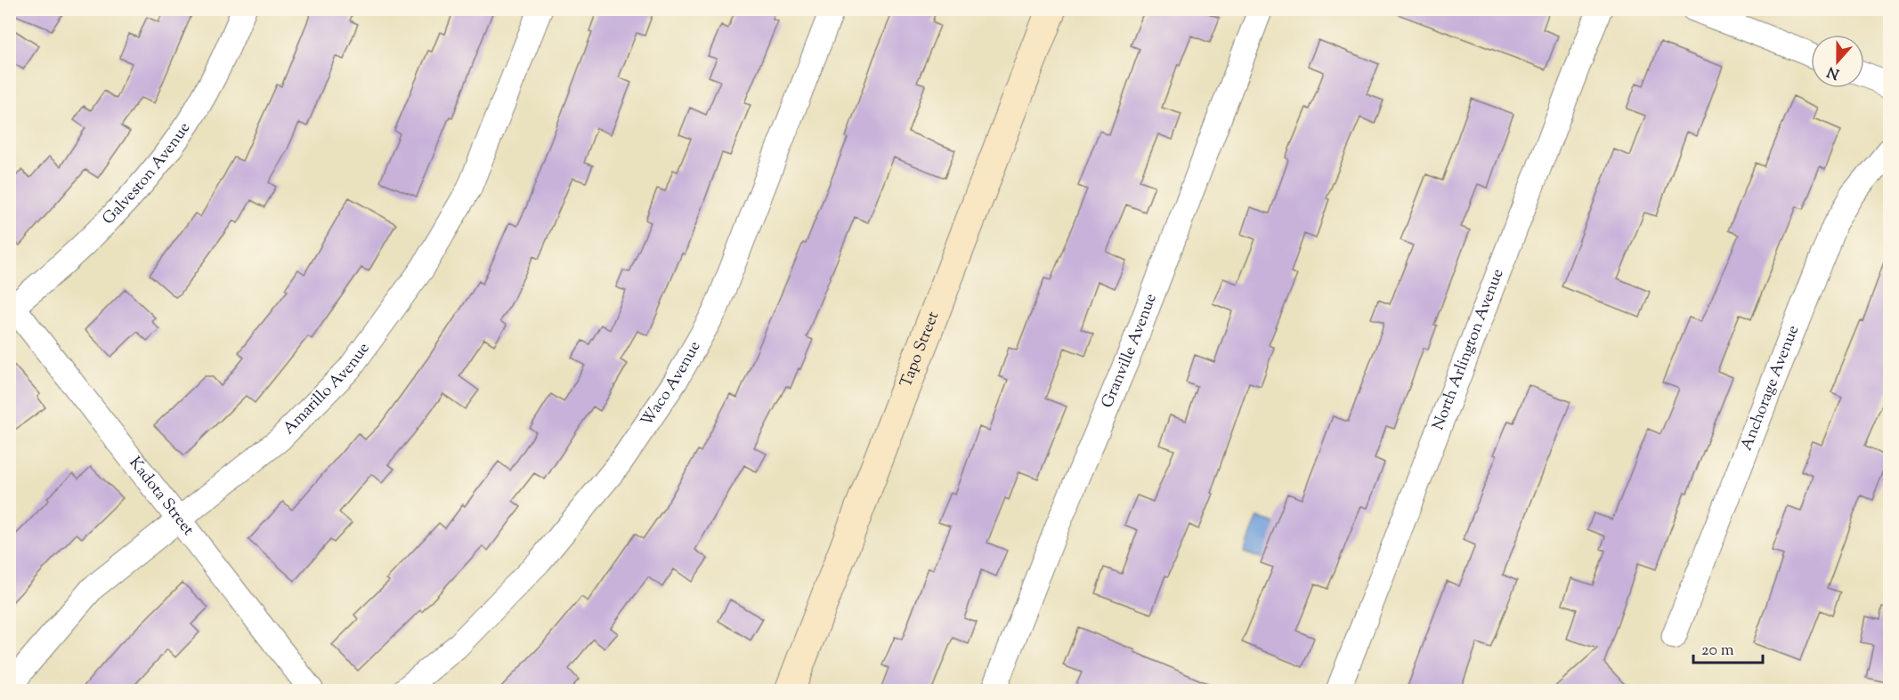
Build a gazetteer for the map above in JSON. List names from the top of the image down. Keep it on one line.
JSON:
{"streets":{"street":["Galveston Avenue","Tapo Street","North Arlington Avenue","Granville Avenue","Waco Avenue","Anchorage Avenue","Amarillo Avenue","Kadota Street"]},"crossings":[["Galveston Avenue","Kadota Street"],["Amarillo Avenue","Kadota Street"]],"scale_bar":"20 m","north":"bottom"}
